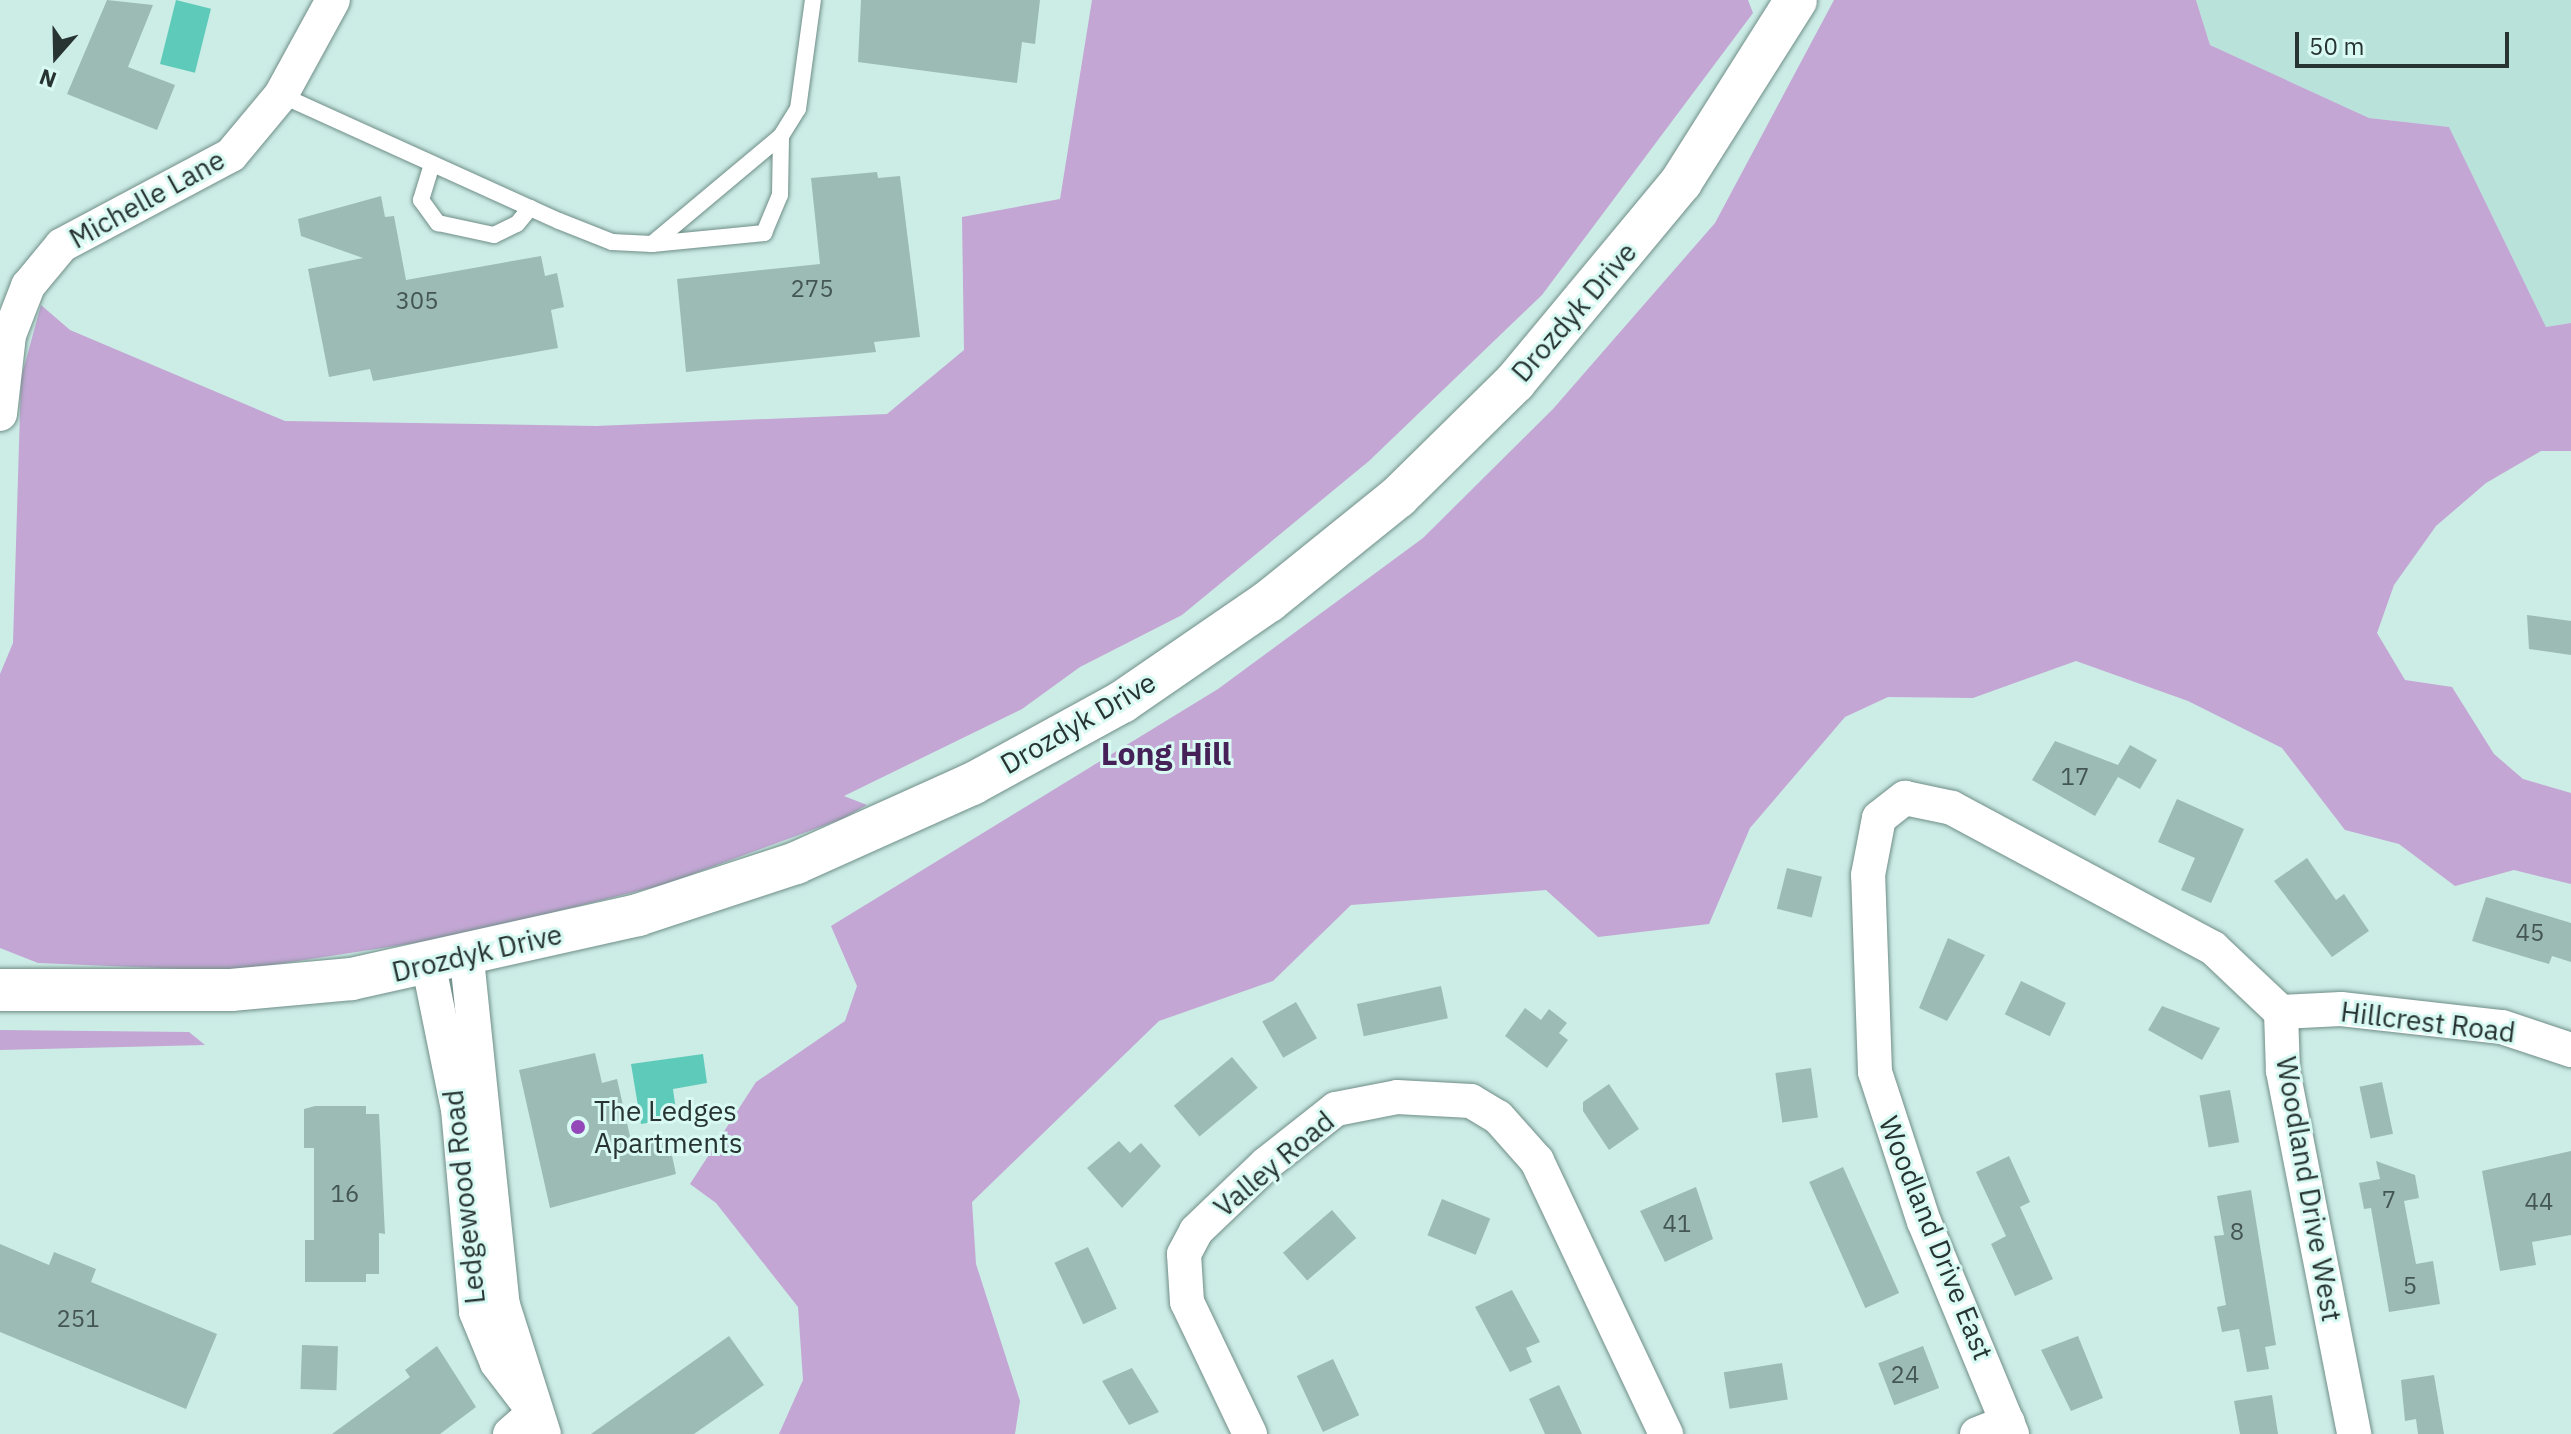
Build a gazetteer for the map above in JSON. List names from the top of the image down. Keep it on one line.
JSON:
{"streets":{"street":["Michelle Lane","Drozdyk Drive","Hillcrest Road","Valley Road","Woodland Drive West","Ledgewood Road","Woodland Drive East"]},"crossings":[["Drozdyk Drive","Ledgewood Road"],["Hillcrest Road","Woodland Drive West"],["Hillcrest Road","Woodland Drive East"],["Woodland Drive West","Woodland Drive East"]],"districts":["Long Hill"],"places":["The Ledges Apartments"],"house_numbers":["275","305","17","45","16","7","44","41","8","5","251","24"],"scale_bar":"50 m","north":"bottom"}
